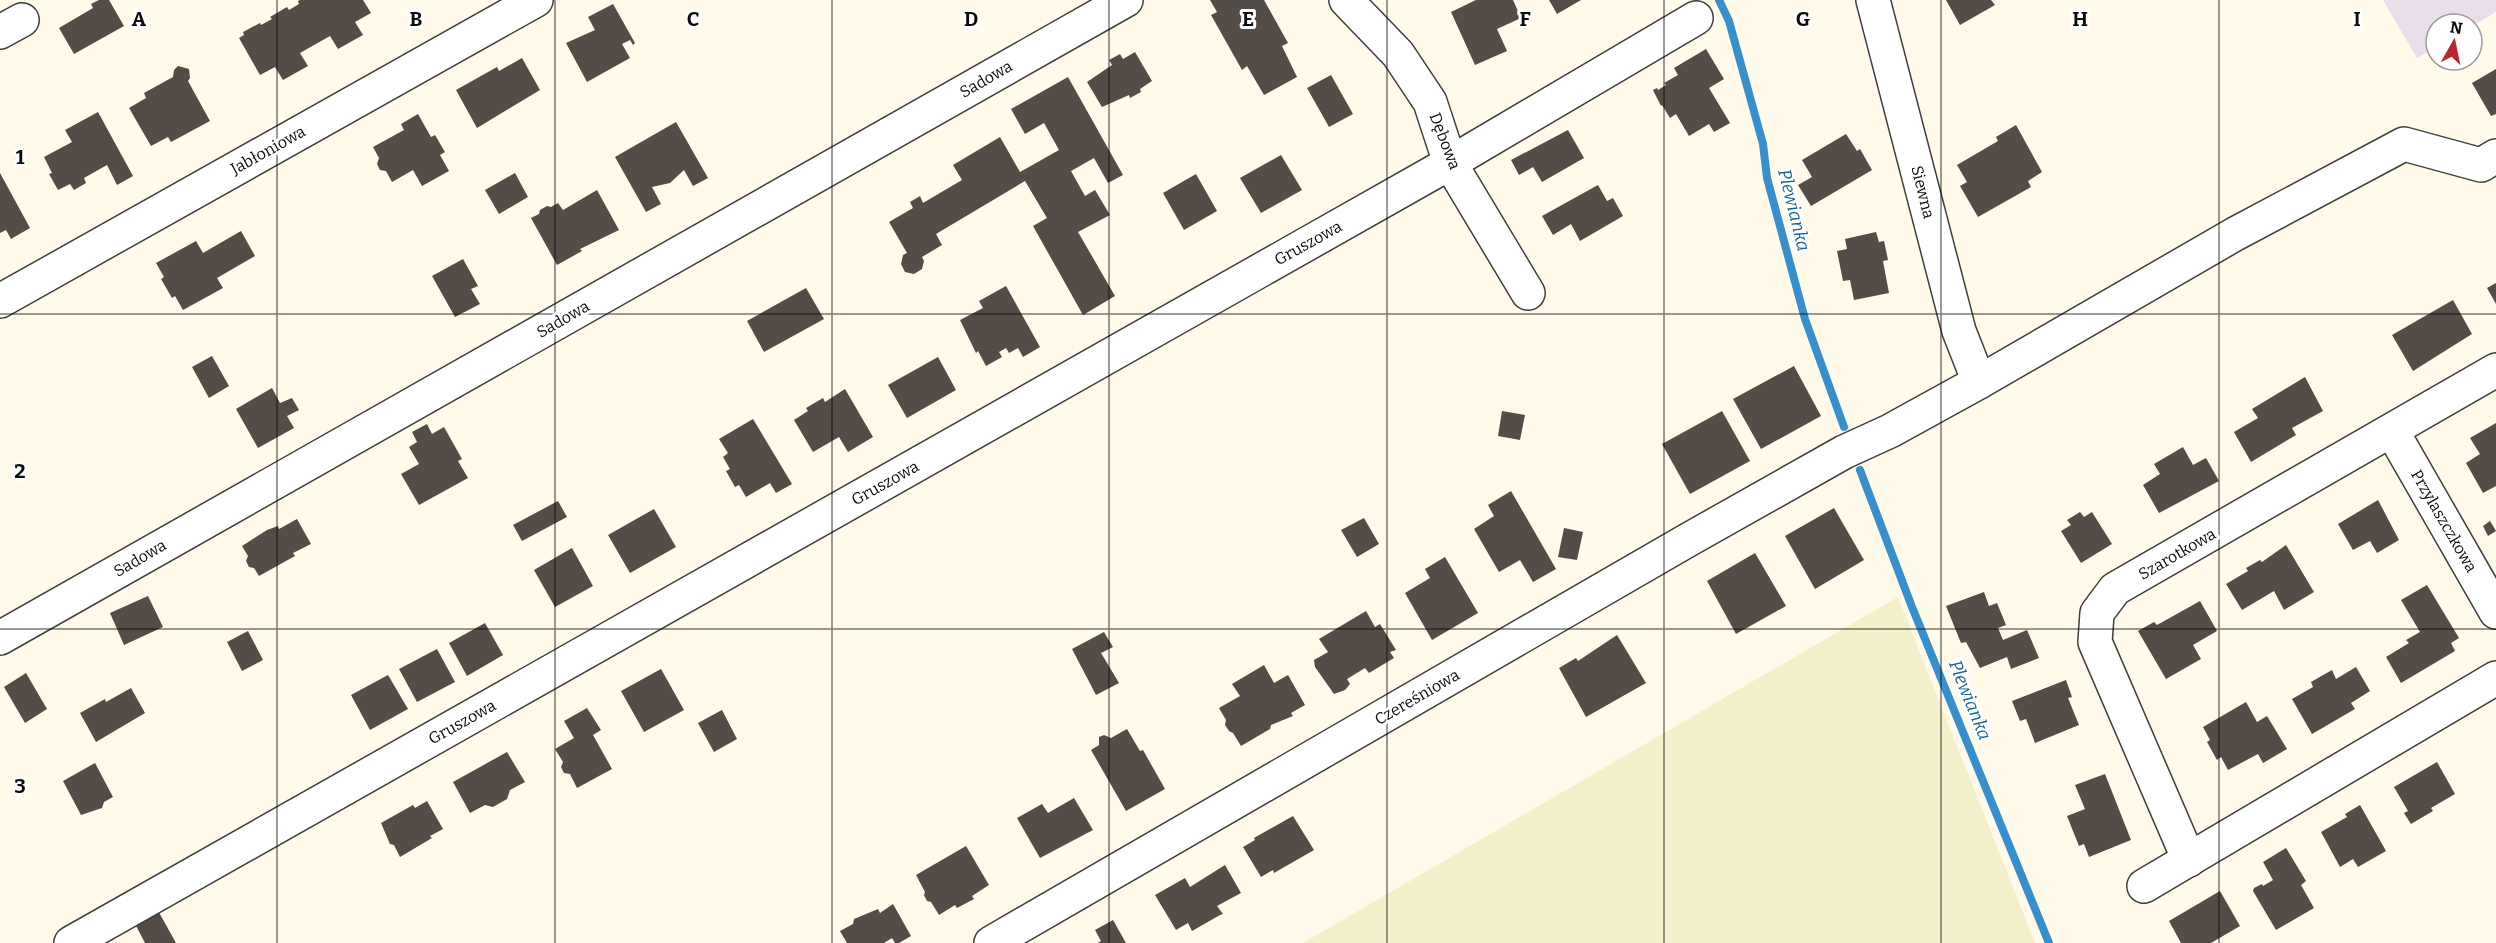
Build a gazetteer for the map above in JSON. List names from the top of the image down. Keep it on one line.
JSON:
{"streets":{"street":["Sadowa","Dębowa","Jabłoniowa","Siewna","Gruszowa","Przylaszczkowa","Szarotkowa","Czereśniowa"]},"crossings":[["Dębowa","Gruszowa"],["Siewna","Czereśniowa"],["Przylaszczkowa","Szarotkowa"]],"water":["Plewianka"],"north":"top","grid":{"columns":["A","B","C","D","E","F","G","H","I"],"rows":["1","2","3"]}}
